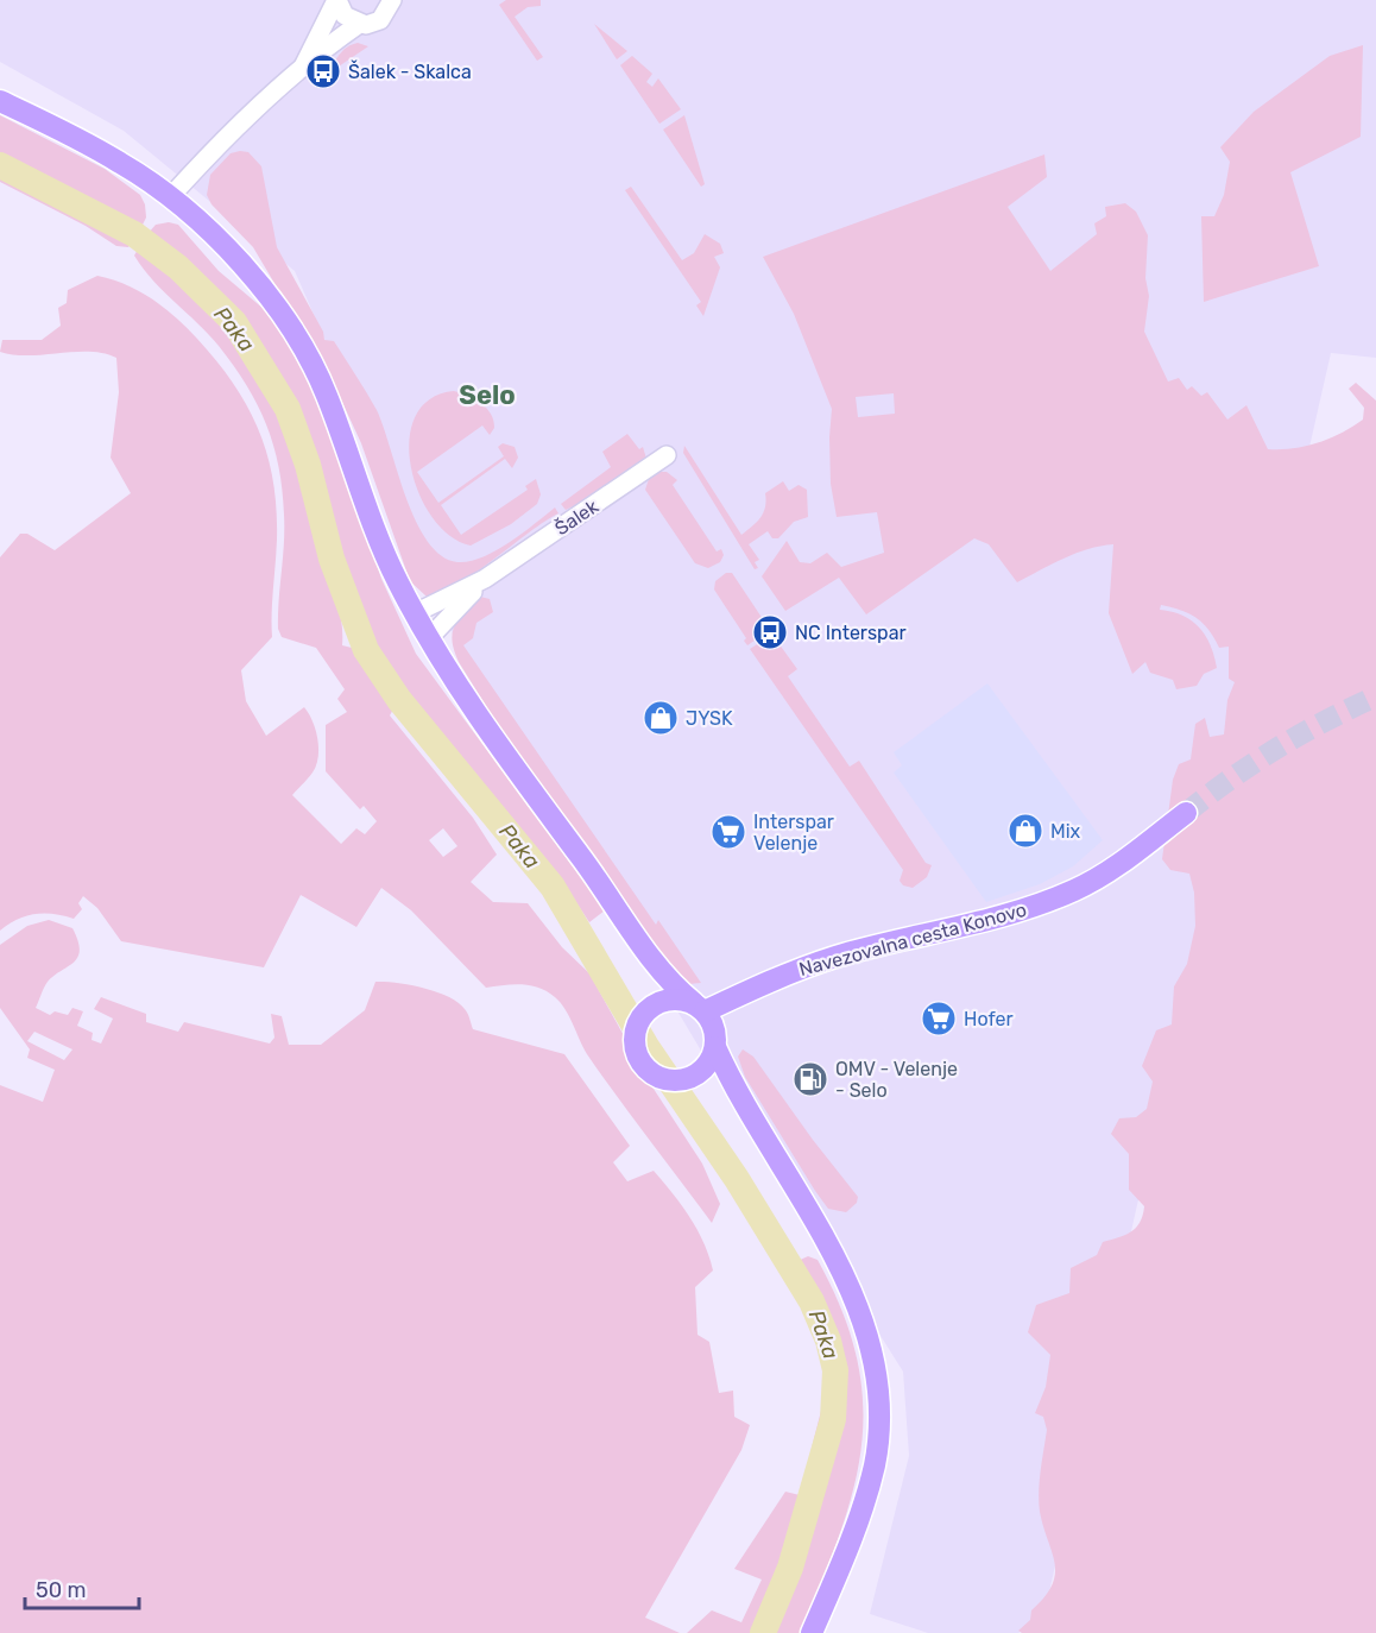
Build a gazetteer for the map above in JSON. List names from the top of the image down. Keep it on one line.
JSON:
{"streets":{"main road":["Navezovalna cesta Konovo"],"street":["Šalek"]},"districts":["Selo"],"water":["Paka"],"places":{"bus stop":["Šalek - Skalca","NC Interspar"],"shop":["JYSK","Mix"],"supermarket":["Interspar Velenje","Hofer"],"fuel station":["OMV - Velenje - Selo"]},"scale_bar":"50 m"}
